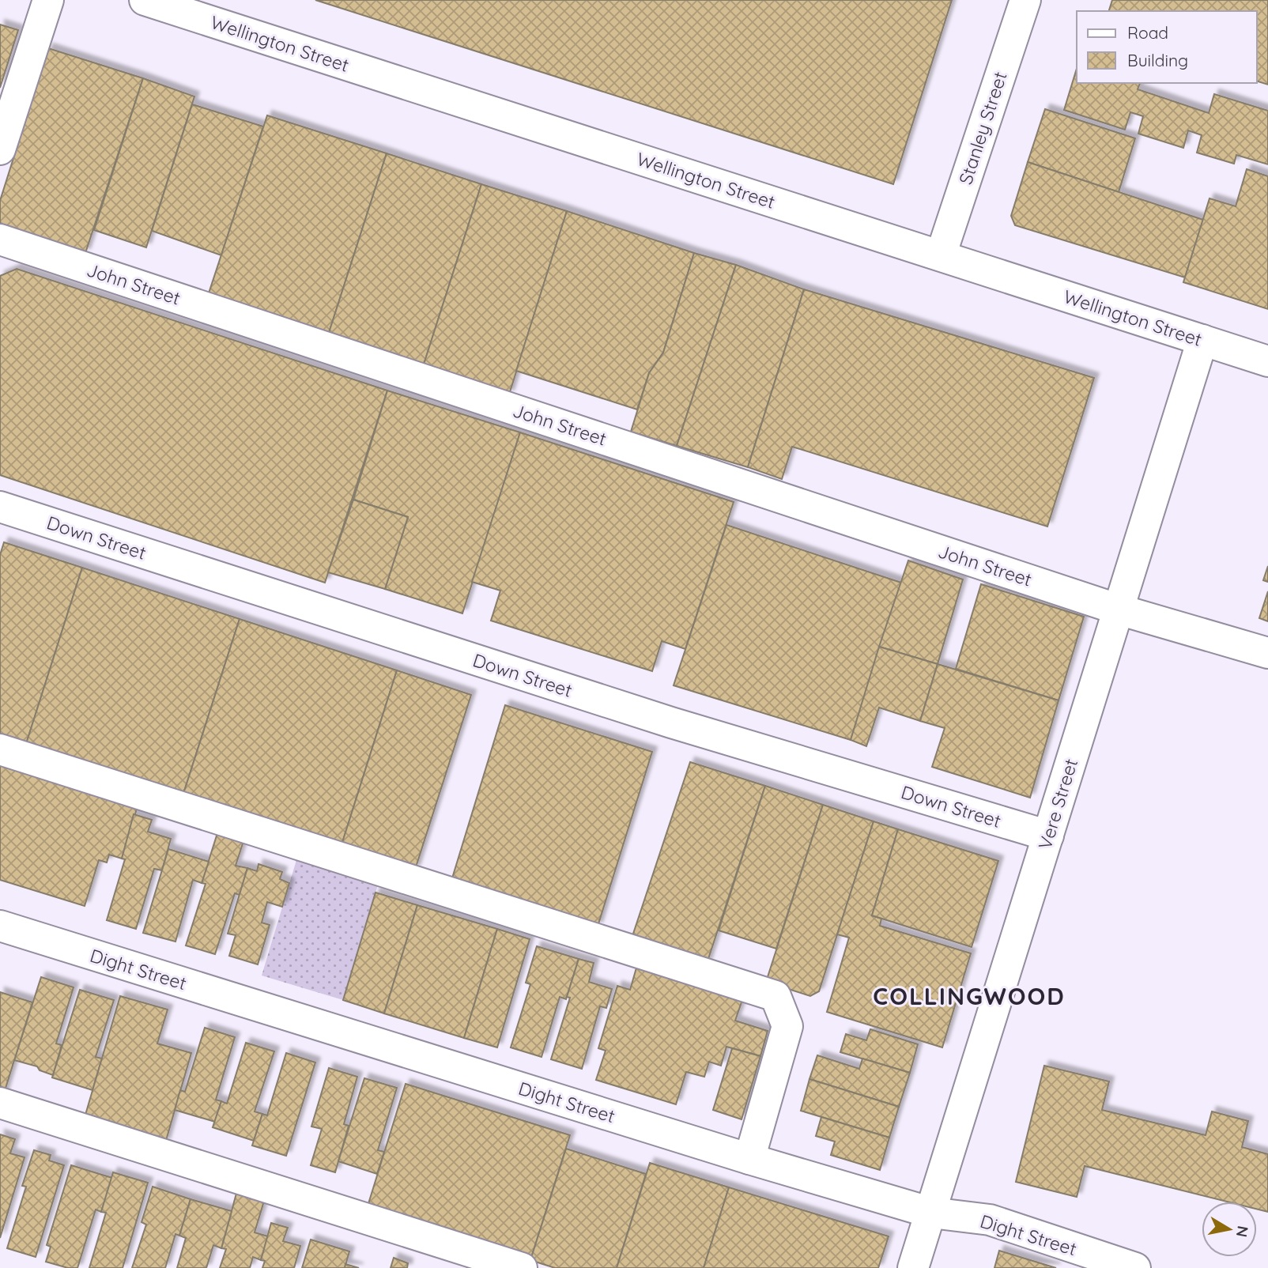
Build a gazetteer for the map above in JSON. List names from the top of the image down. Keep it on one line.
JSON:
{"streets":{"street":["Wellington Street","Stanley Street","John Street","Down Street","Vere Street","Dight Street"]},"crossings":[["Wellington Street","Stanley Street"],["Wellington Street","Vere Street"],["John Street","Vere Street"],["Down Street","Vere Street"],["Vere Street","Dight Street"]],"districts":["COLLINGWOOD"],"legend":["Road","Building"],"north":"right"}
